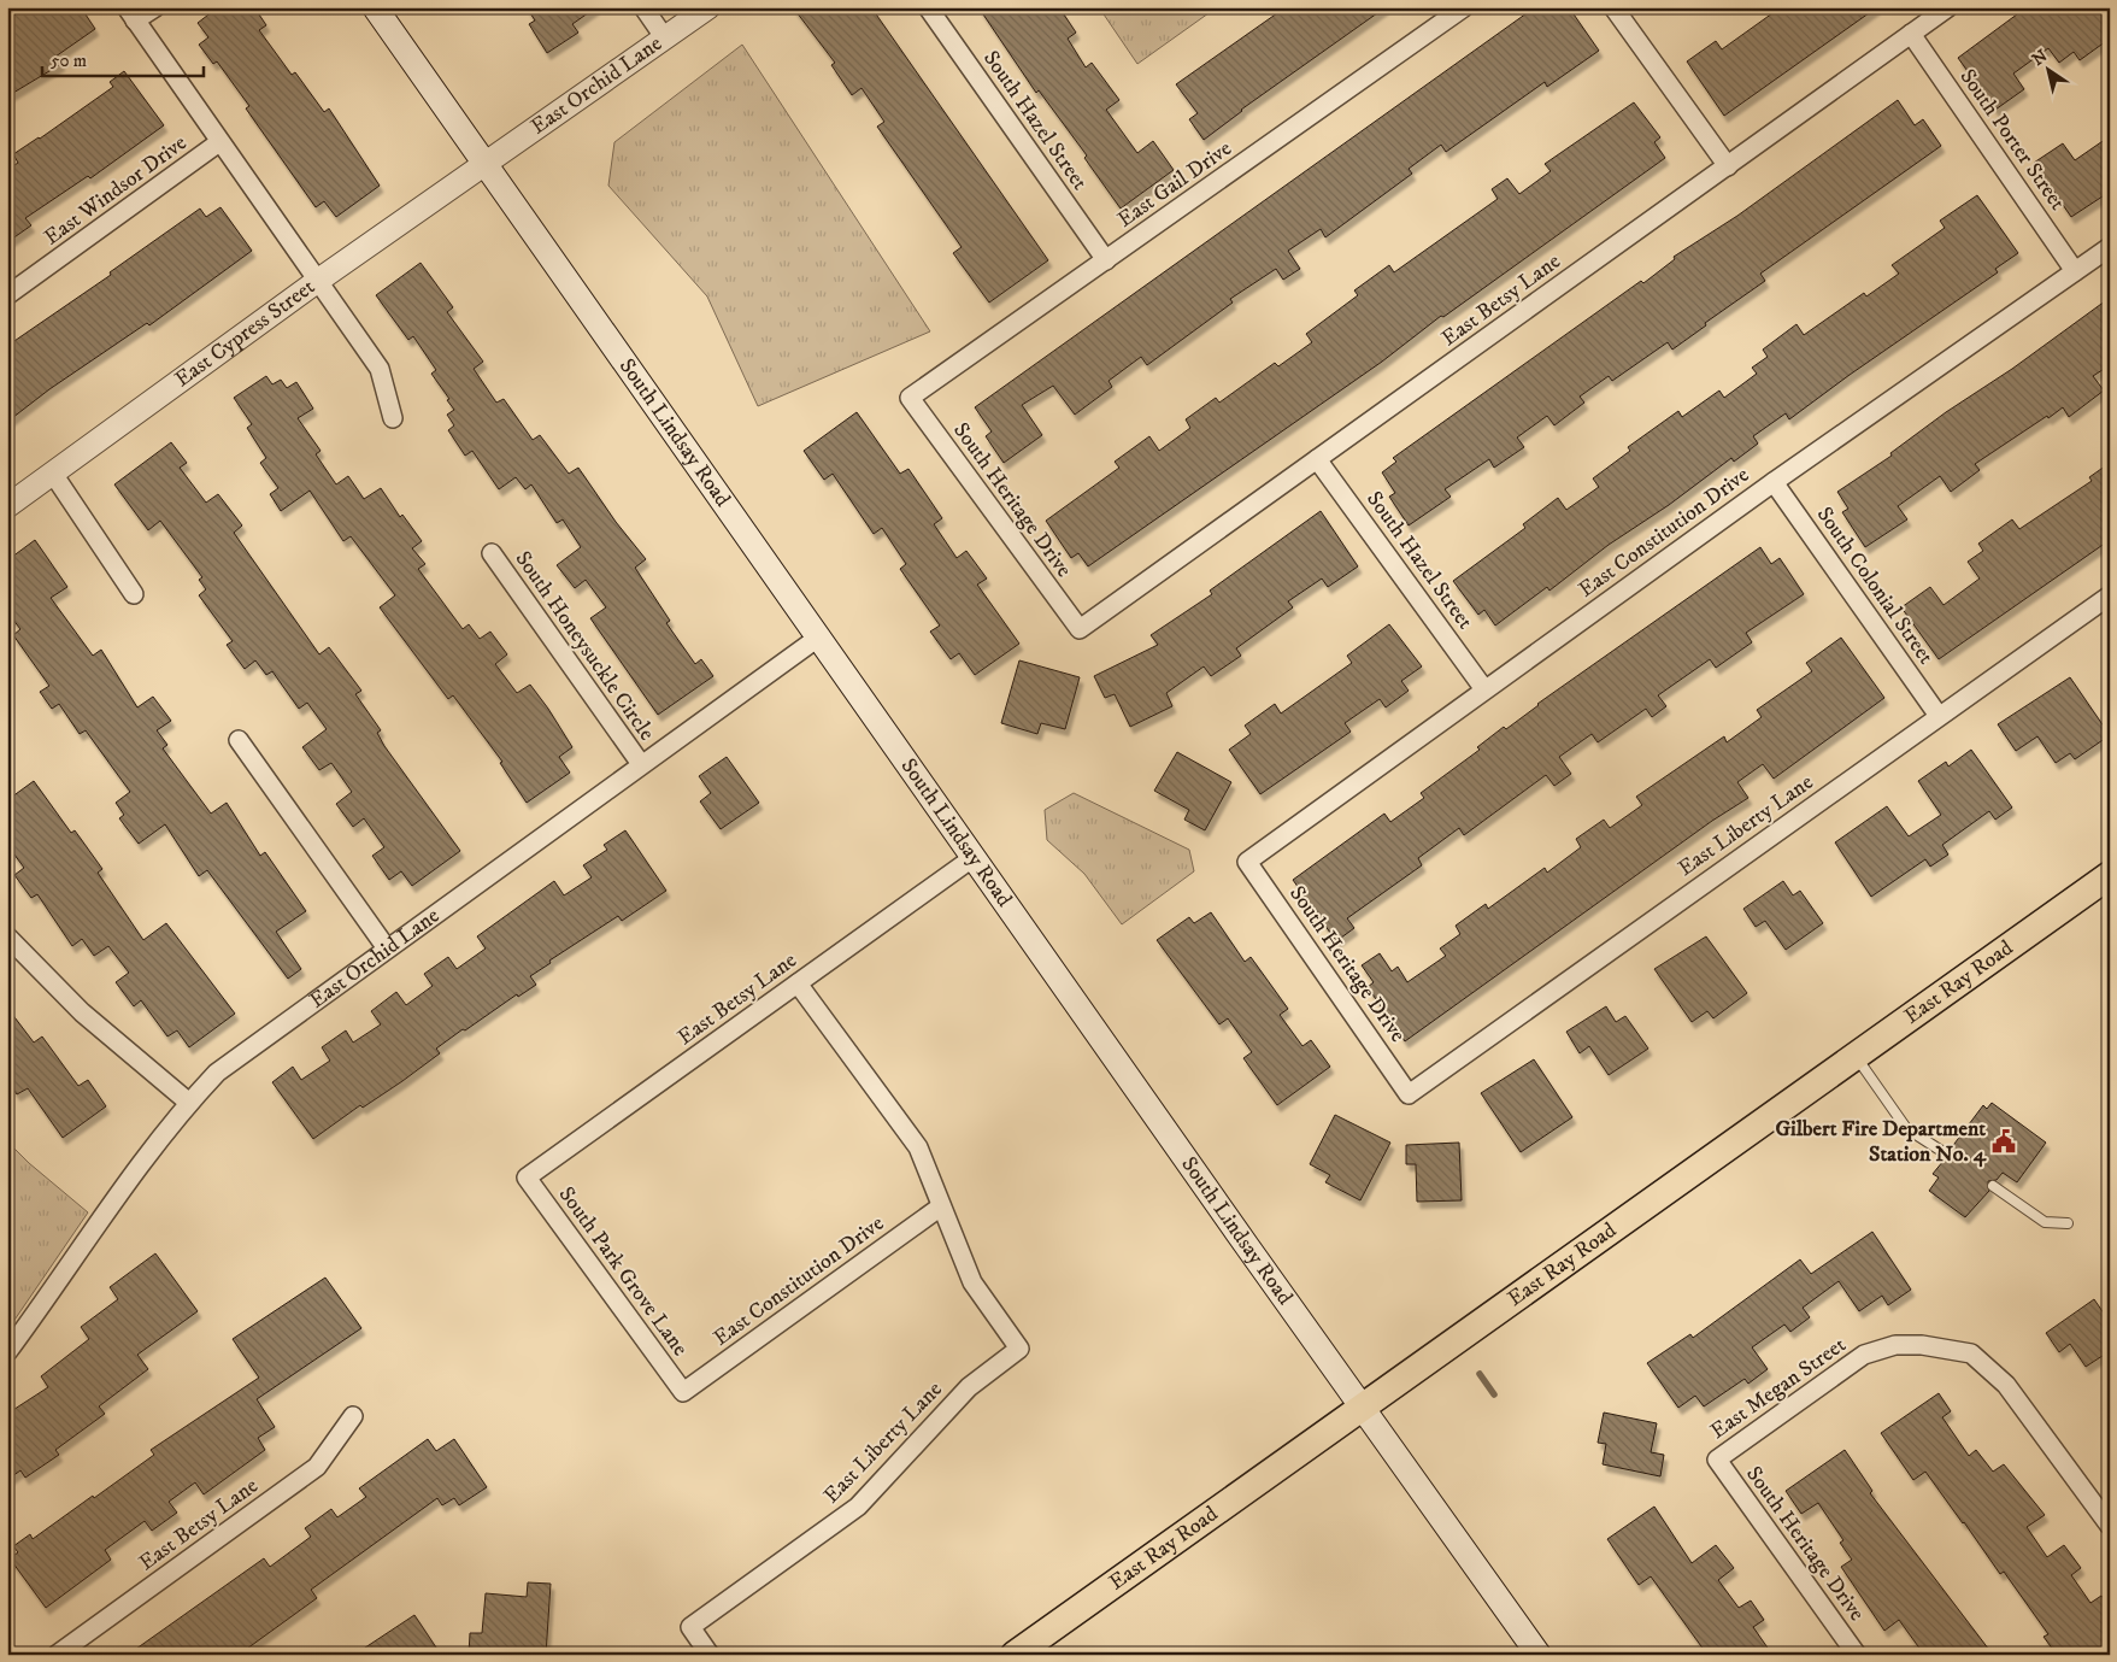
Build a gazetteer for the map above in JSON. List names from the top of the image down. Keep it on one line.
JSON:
{"streets":{"main road":["South Lindsay Road","East Ray Road"],"street":["East Orchid Lane","South Hazel Street","South Porter Street","East Gail Drive","East Windsor Drive","East Betsy Lane","East Cypress Street","South Heritage Drive","East Constitution Drive","South Colonial Street","South Honeysuckle Circle","East Liberty Lane","South Park Grove Lane","East Megan Street"]},"crossings":[["East Orchid Lane","East Cypress Street"],["East Orchid Lane","South Lindsay Road"],["East Orchid Lane","South Honeysuckle Circle"],["South Hazel Street","East Gail Drive"],["South Hazel Street","East Betsy Lane"],["South Hazel Street","East Constitution Drive"],["South Porter Street","East Betsy Lane"],["South Porter Street","East Constitution Drive"],["East Gail Drive","South Heritage Drive"],["East Betsy Lane","South Lindsay Road"],["East Betsy Lane","South Heritage Drive"],["East Betsy Lane","South Park Grove Lane"],["East Cypress Street","South Lindsay Road"],["South Lindsay Road","East Ray Road"],["South Heritage Drive","East Constitution Drive"],["South Heritage Drive","East Liberty Lane"],["South Heritage Drive","East Megan Street"],["East Constitution Drive","South Colonial Street"],["East Constitution Drive","East Liberty Lane"],["East Constitution Drive","South Park Grove Lane"],["South Colonial Street","East Liberty Lane"]],"places":{"public building":["Gilbert Fire Department Station No. 4"]},"scale_bar":"50 m","north":"top left"}
